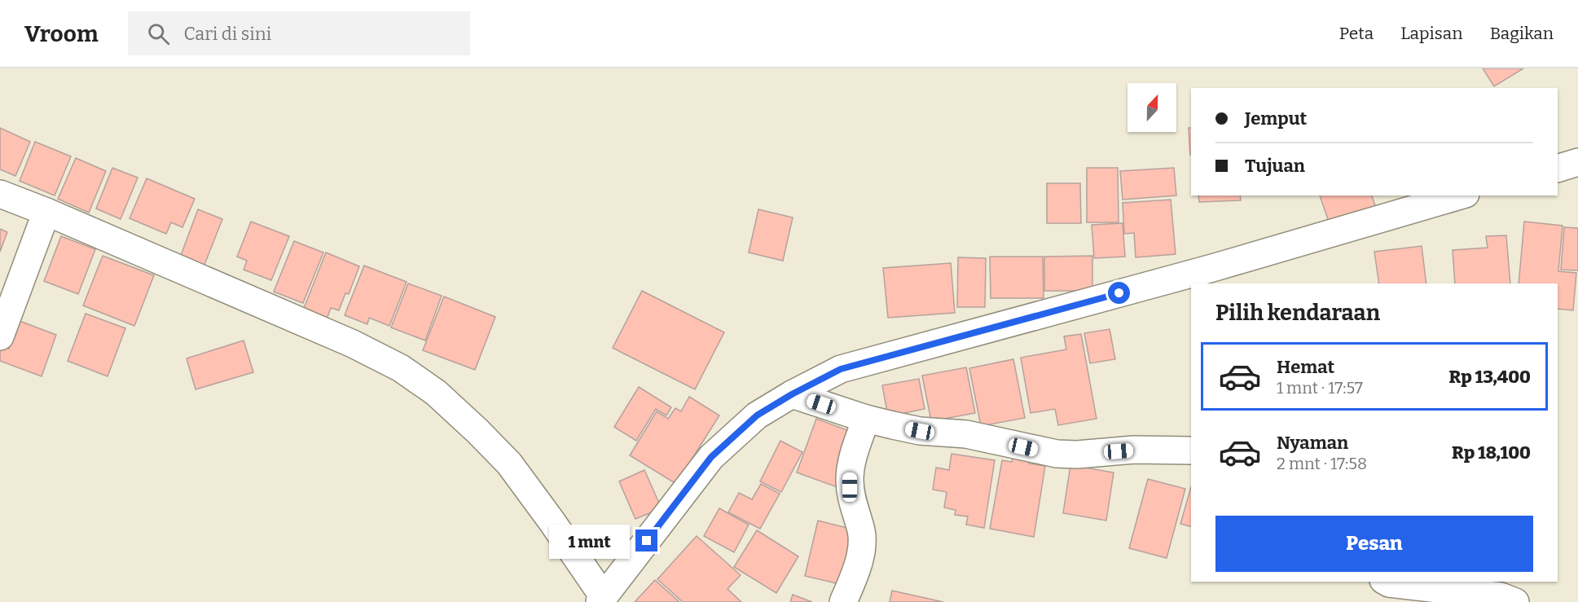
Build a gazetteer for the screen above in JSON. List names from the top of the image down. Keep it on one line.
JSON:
{"north":"top","page":{"header":"Vroom","search":"Cari di sini","nav":["Peta","Lapisan","Bagikan"],"banner":["Jemput","Tujuan"],"heading":"Pilih kendaraan","list":[{"name":"Hemat","note":"1 mnt · 17:57","value":"Rp 13,400"},{"name":"Nyaman","note":"2 mnt · 17:58","value":"Rp 18,100"}],"buttons":"Pesan","bubble":"1 mnt"}}
